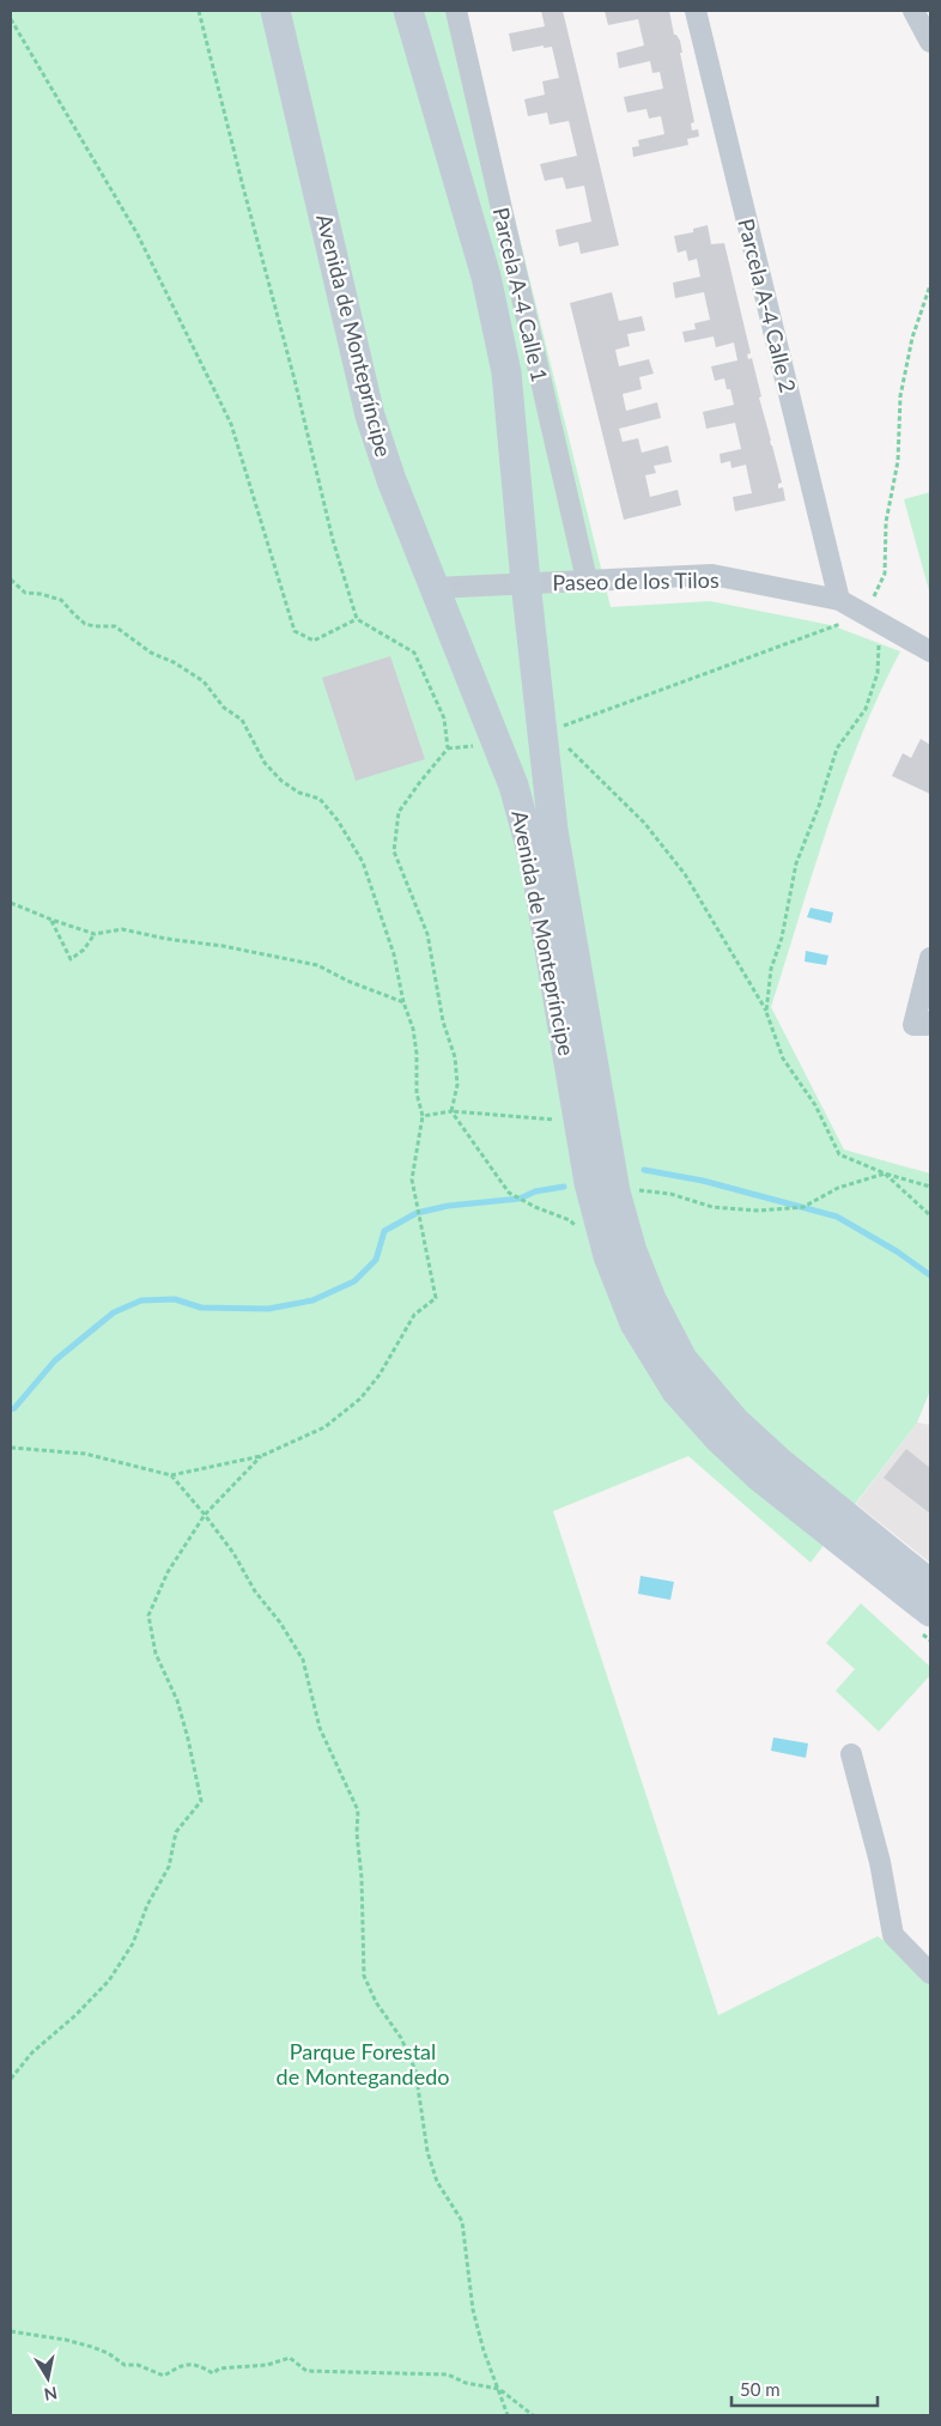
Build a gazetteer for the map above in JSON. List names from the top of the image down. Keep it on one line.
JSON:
{"streets":{"street":["Parcela A-4 Calle 1","Parcela A-4 Calle 2","Avenida de Montepríncipe","Paseo de los Tilos"]},"crossings":[["Parcela A-4 Calle 1","Paseo de los Tilos"],["Parcela A-4 Calle 2","Paseo de los Tilos"],["Avenida de Montepríncipe","Paseo de los Tilos"]],"parks":["Parque Forestal de Montegandedo"],"scale_bar":"50 m","north":"bottom"}
